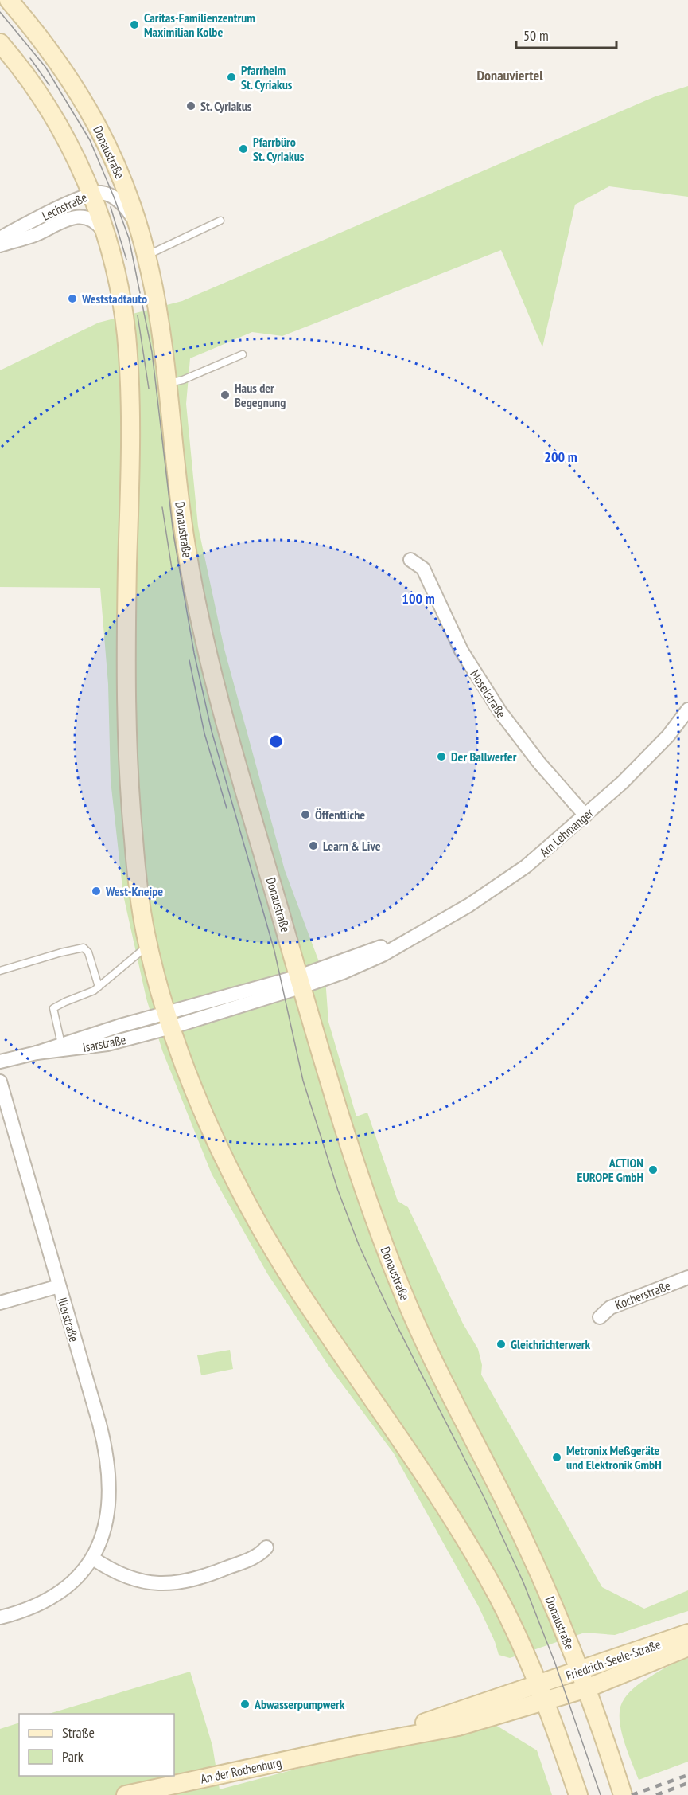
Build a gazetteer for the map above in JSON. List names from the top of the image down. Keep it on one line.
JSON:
{"streets":{"main road":["Donaustraße","Friedrich-Seele-Straße","An der Rothenburg"],"street":["Lechstraße","Moselstraße","Am Lehmanger","Isarstraße","Kocherstraße","Illerstraße"]},"crossings":[["Donaustraße","Lechstraße"],["Donaustraße","Am Lehmanger"],["Donaustraße","Friedrich-Seele-Straße"],["Moselstraße","Am Lehmanger"],["Am Lehmanger","Isarstraße"],["Friedrich-Seele-Straße","An der Rothenburg"]],"districts":["Donauviertel"],"places":["Caritas-Familienzentrum Maximilian Kolbe","Pfarrheim St. Cyriakus","St. Cyriakus","Pfarrbüro St. Cyriakus","Weststadtauto","Haus der Begegnung","Der Ballwerfer","Öffentliche","Learn & Live","West-Kneipe","ACTION EUROPE GmbH","Gleichrichterwerk","Metronix Meßgeräte und Elektronik GmbH","Abwasserpumpwerk"],"legend":["Straße","Park"],"scale_bar":"50 m","rings":["200 m","100 m"]}
